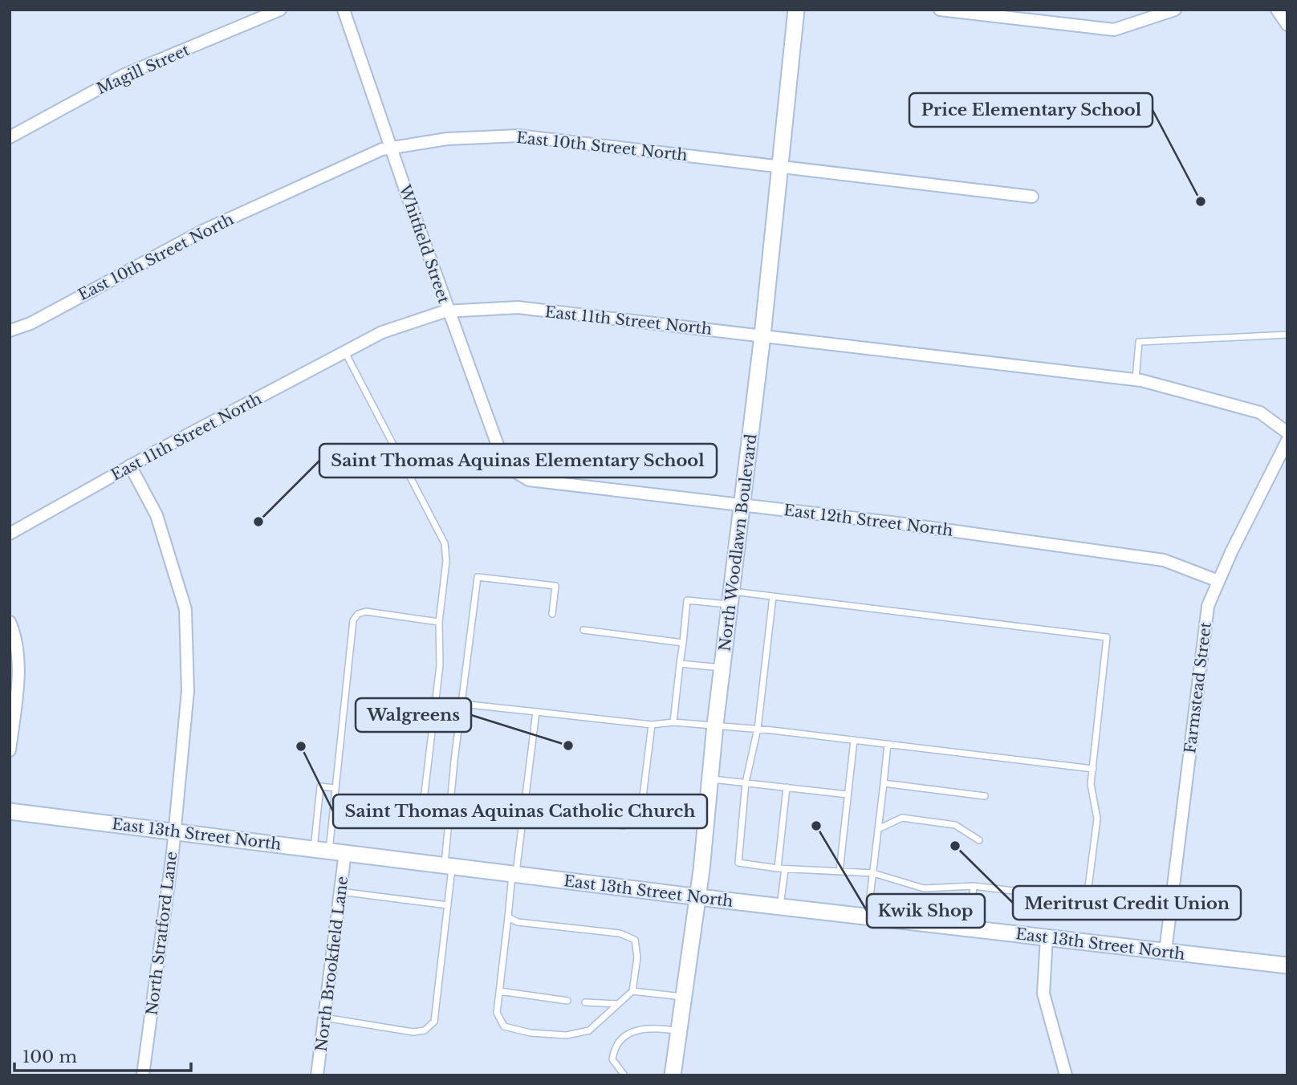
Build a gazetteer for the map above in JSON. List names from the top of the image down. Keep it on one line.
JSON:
{"streets":{"main road":["North Woodlawn Boulevard","East 13th Street North"],"street":["Magill Street","East 10th Street North","Whitfield Street","East 11th Street North","East 12th Street North","Farmstead Street","North Stratford Lane","North Brookfield Lane"]},"crossings":[["East 10th Street North","Whitfield Street"],["East 10th Street North","North Woodlawn Boulevard"],["Whitfield Street","East 11th Street North"],["Whitfield Street","East 12th Street North"],["East 11th Street North","North Woodlawn Boulevard"],["East 11th Street North","North Stratford Lane"],["East 12th Street North","North Woodlawn Boulevard"],["East 12th Street North","Farmstead Street"],["North Woodlawn Boulevard","East 13th Street North"],["Farmstead Street","East 13th Street North"],["East 13th Street North","North Stratford Lane"],["East 13th Street North","North Brookfield Lane"]],"places":["Price Elementary School","Saint Thomas Aquinas Elementary School","Walgreens","Saint Thomas Aquinas Catholic Church","Kwik Shop","Meritrust Credit Union"],"scale_bar":"100 m"}
